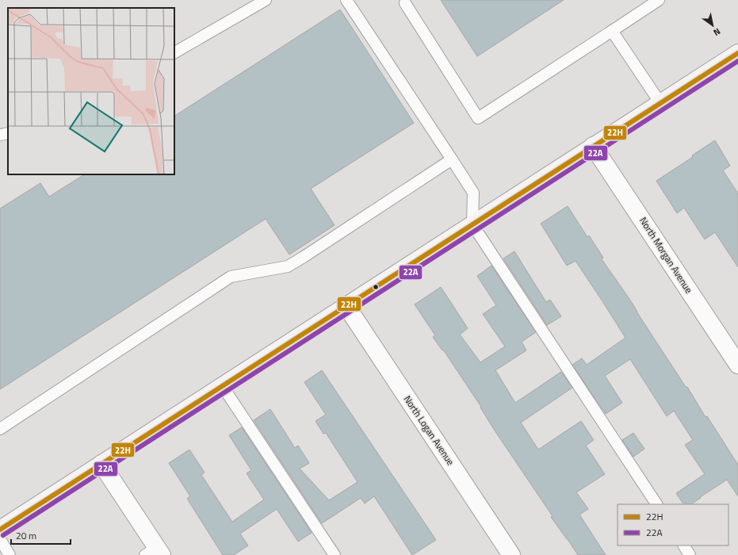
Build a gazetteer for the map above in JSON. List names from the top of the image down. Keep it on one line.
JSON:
{"streets":{"street":["North Morgan Avenue","North Logan Avenue"]},"lines":["transit line 22H","transit line 22A"],"legend":["22H","22A"],"scale_bar":"20 m","north":"bottom right"}
